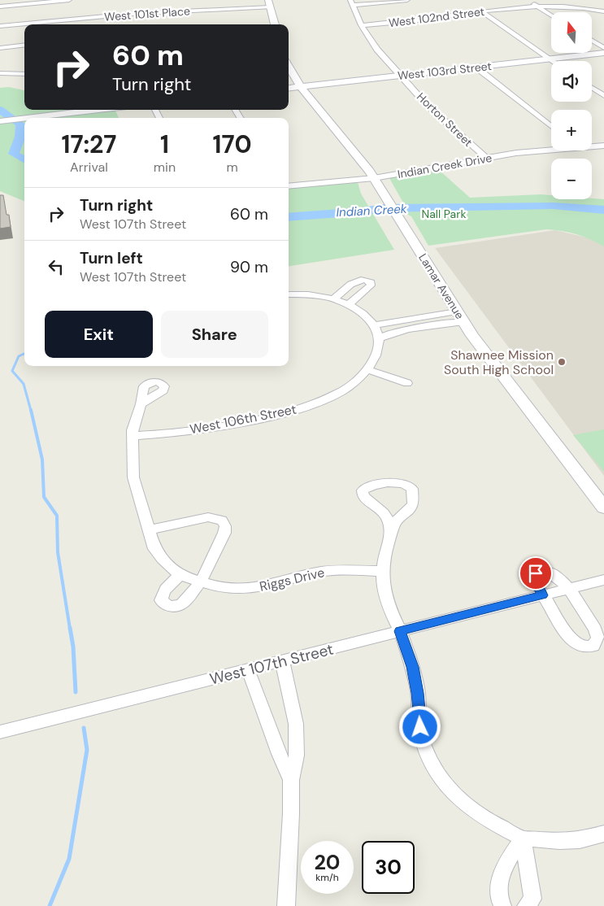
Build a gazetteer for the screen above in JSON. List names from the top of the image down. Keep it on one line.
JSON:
{"streets":{"main road":["West 103rd Street","Lamar Avenue"],"street":["West 101st Place","West 102nd Street","Horton Street","Indian Creek Drive","West 106th Street","Riggs Drive","West 107th Street"]},"crossings":[["West 102nd Street","Horton Street"],["West 103rd Street","Horton Street"],["West 103rd Street","Lamar Avenue"],["Horton Street","Indian Creek Drive"],["Indian Creek Drive","Lamar Avenue"],["West 106th Street","Riggs Drive"]],"water":["Indian Creek"],"parks":["Nall Park"],"places":["Shawnee Mission South High School"],"north":"top","page":{"map_buttons":["+","−"],"turn":["60 m","Turn right"],"eta":["17:27","Arrival","1","min","170","m"],"list":[{"name":"Turn right","note":"West 107th Street","value":"60 m"},{"name":"Turn left","note":"West 107th Street","value":"90 m"}],"buttons":["Exit","Share"],"speed":"20 km/h","limit":"30"}}
